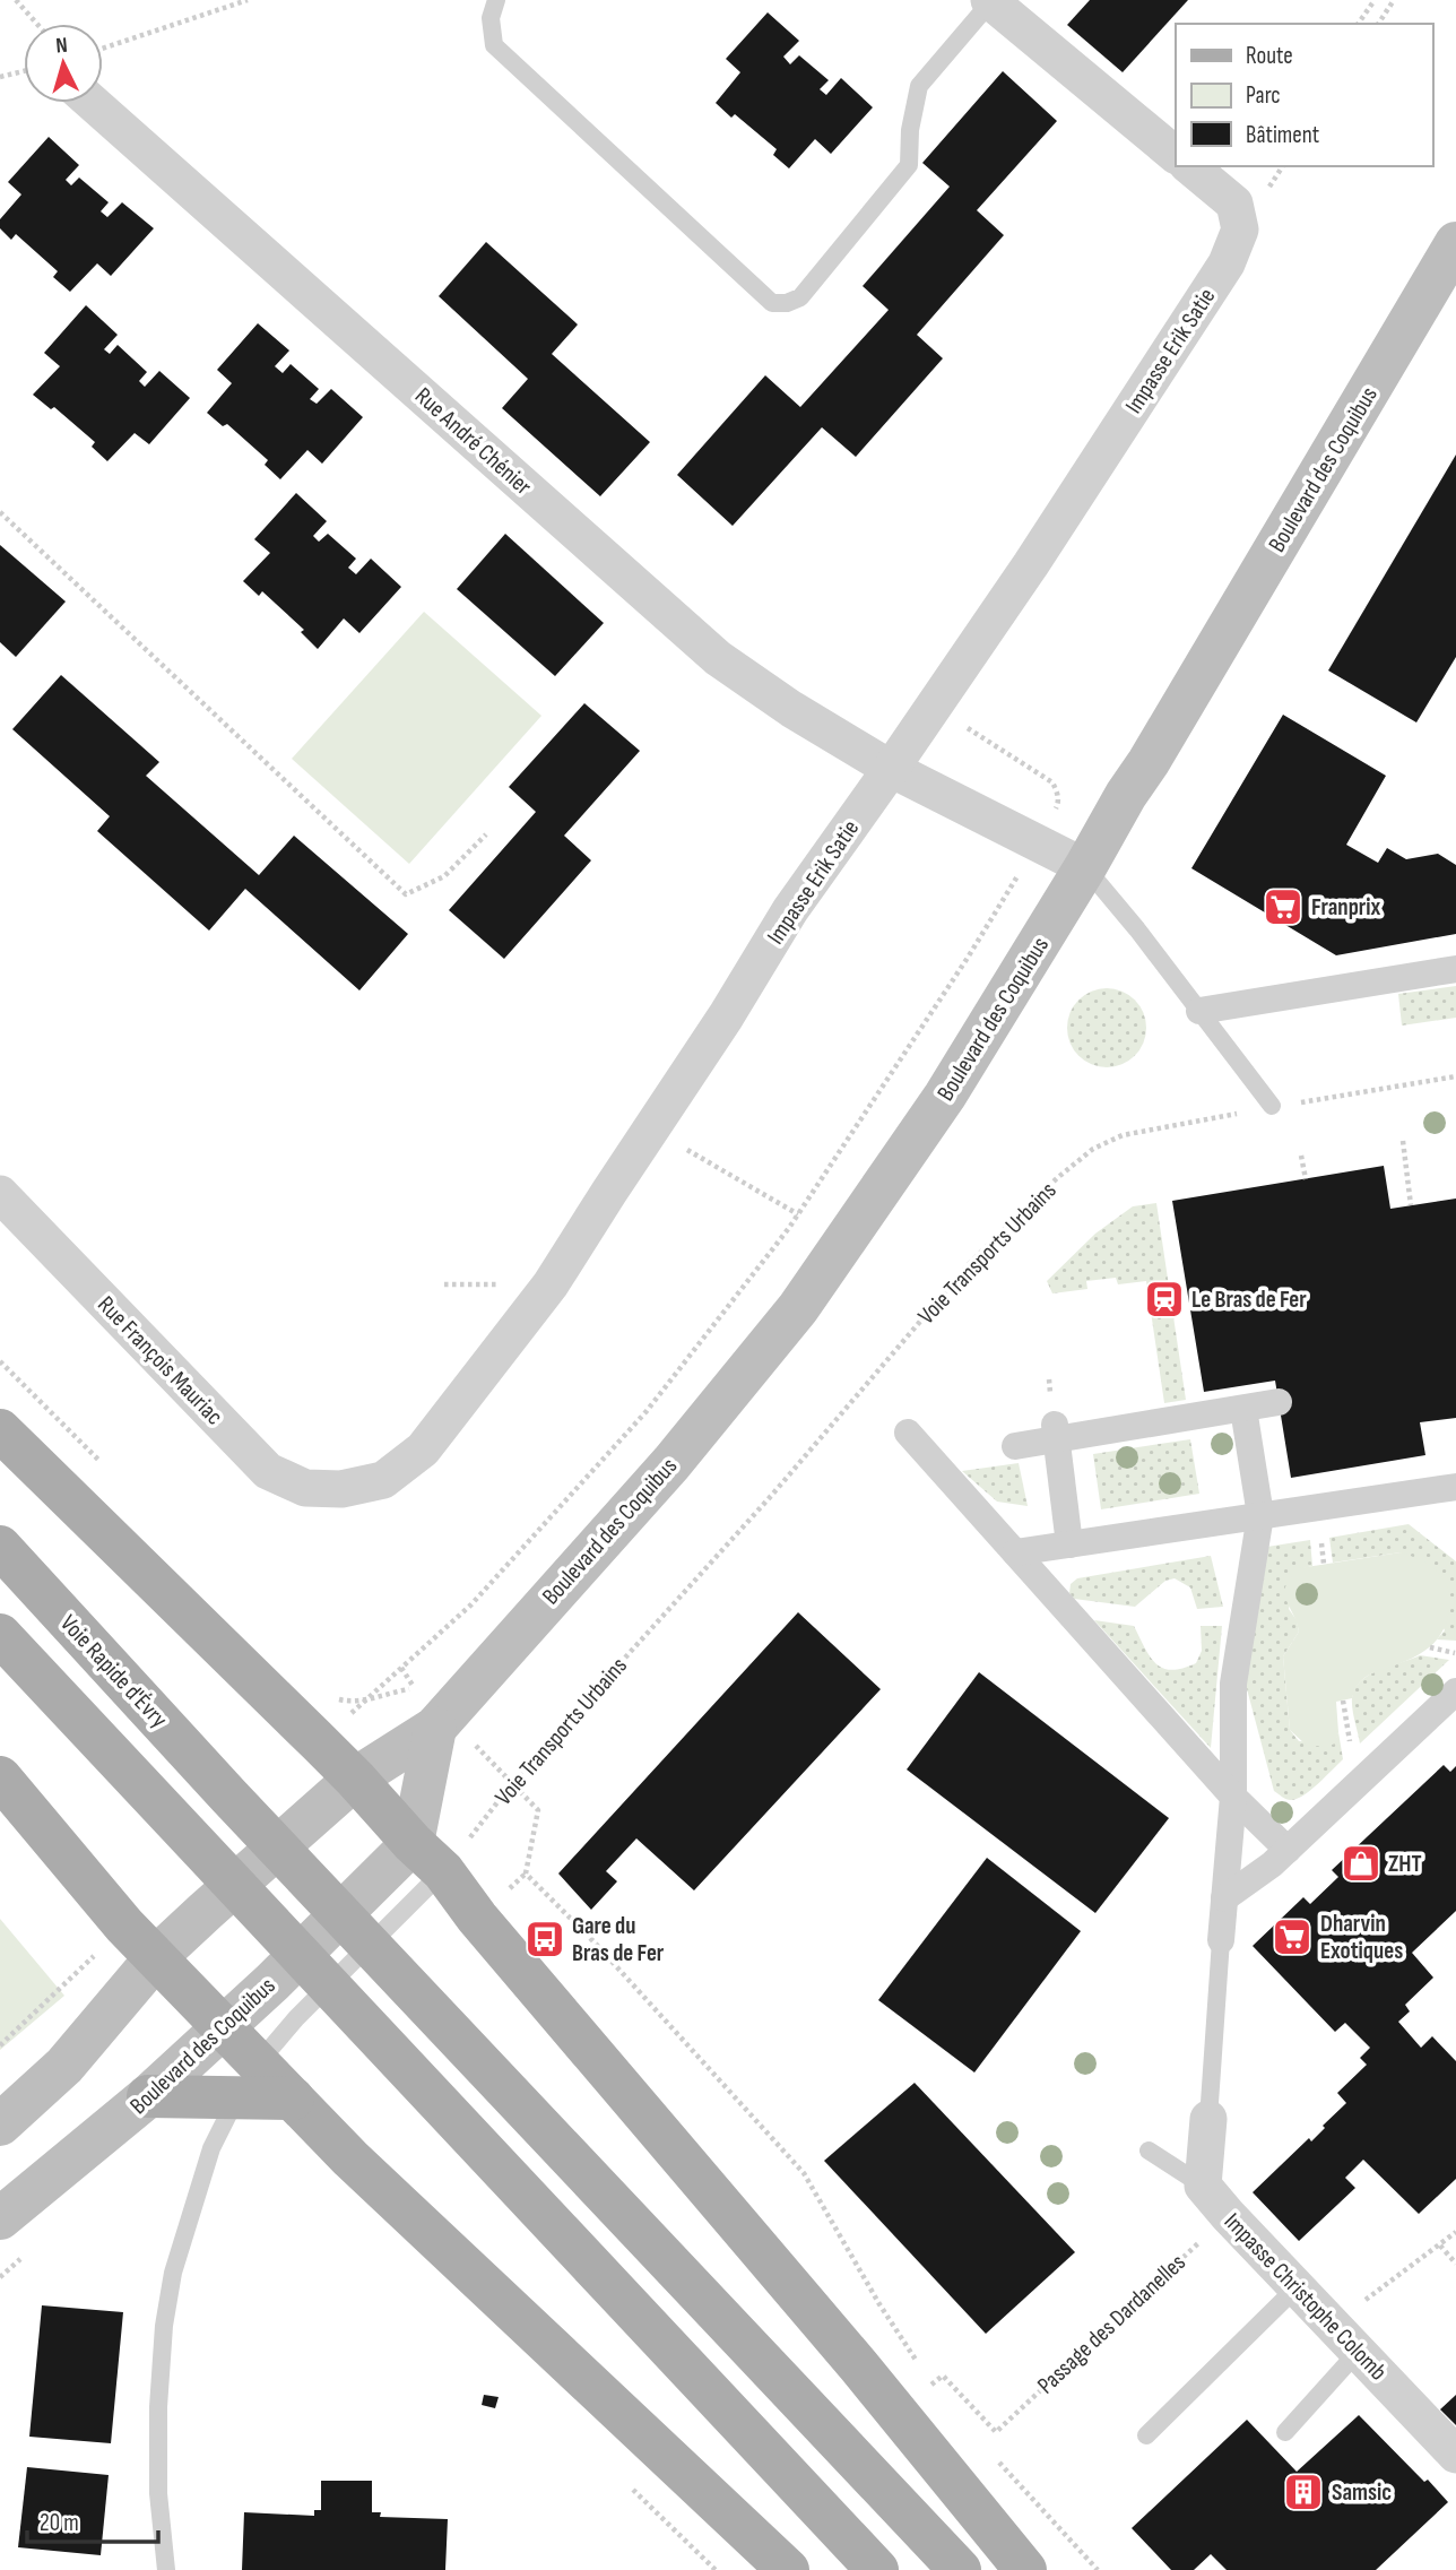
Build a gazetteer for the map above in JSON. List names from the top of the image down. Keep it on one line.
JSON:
{"streets":{"main road":["Boulevard des Coquibus","Voie Rapide d'Évry"],"street":["Impasse Erik Satie","Rue André Chénier","Rue François Mauriac","Impasse Christophe Colomb"],"path":["Voie Transports Urbains","Passage des Dardanelles"]},"crossings":[["Impasse Erik Satie","Rue André Chénier"],["Impasse Erik Satie","Rue François Mauriac"],["Rue André Chénier","Boulevard des Coquibus"],["Boulevard des Coquibus","Voie Transports Urbains"],["Impasse Christophe Colomb","Passage des Dardanelles"]],"places":{"supermarket":["Franprix","Dharvin Exotiques"],"station":["Le Bras de Fer"],"shop":["ZHT"],"bus stop":["Gare du Bras de Fer"],"building":["Samsic"]},"legend":["Route","Parc","Bâtiment"],"scale_bar":"20 m","north":"top"}
